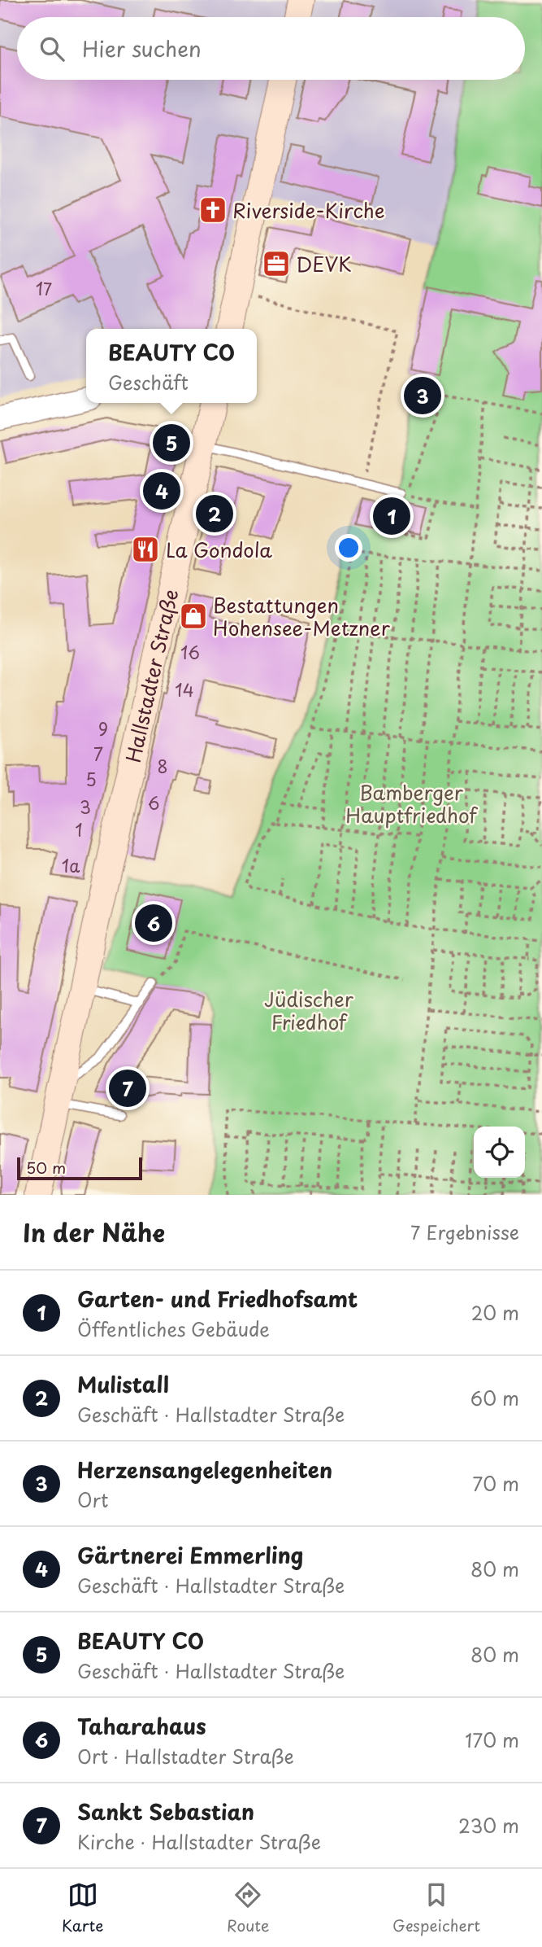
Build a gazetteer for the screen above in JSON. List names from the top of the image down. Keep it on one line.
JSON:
{"streets":{"main road":["Hallstadter Straße"]},"parks":["Bamberger Hauptfriedhof","Jüdischer Friedhof"],"places":{"church":["Riverside-Kirche"],"office":["DEVK"],"restaurant":["La Gondola"],"shop":["Bestattungen Hohensee-Metzner"]},"house_numbers":["17","16","14","9","7","8","5","6","3","1","1a"],"scale_bar":"50 m","page":{"search":"Hier suchen","popup":["BEAUTY CO","Geschäft"],"pins":["3","5","4","2","1","6","7"],"scale":"50 m","heading":["In der Nähe","7 Ergebnisse"],"list":[{"mark":"1","name":"Garten- und Friedhofsamt","note":"Öffentliches Gebäude","value":"20 m"},{"mark":"2","name":"Mulistall","note":"Geschäft · Hallstadter Straße","value":"60 m"},{"mark":"3","name":"Herzensangelegenheiten","note":"Ort","value":"70 m"},{"mark":"4","name":"Gärtnerei Emmerling","note":"Geschäft · Hallstadter Straße","value":"80 m"},{"mark":"5","name":"BEAUTY CO","note":"Geschäft · Hallstadter Straße","value":"80 m"},{"mark":"6","name":"Taharahaus","note":"Ort · Hallstadter Straße","value":"170 m"},{"mark":"7","name":"Sankt Sebastian","note":"Kirche · Hallstadter Straße","value":"230 m"}],"nav":["Karte","Route","Gespeichert"]}}
